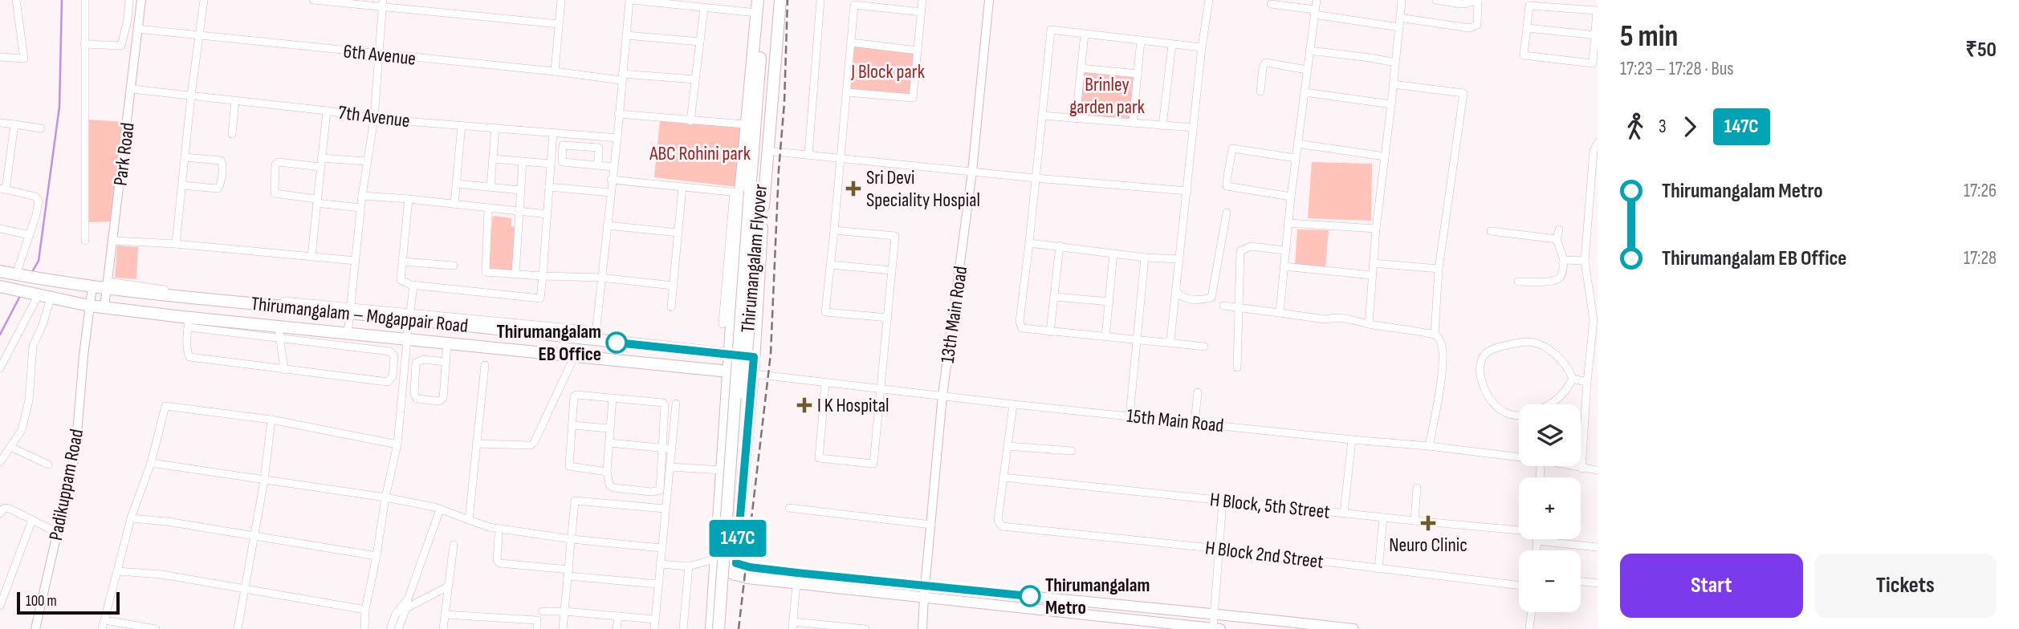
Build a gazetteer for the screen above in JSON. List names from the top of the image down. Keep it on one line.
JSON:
{"streets":{"main road":["Thirumangalam Flyover","Thirumangalam – Mogappair Road"],"street":["6th Avenue","7th Avenue","Park Road","13th Main Road","15th Main Road","Padikuppam Road","H Block, 5th Street","H Block 2nd Street"]},"crossings":[["6th Avenue","Park Road"],["7th Avenue","Park Road"],["Park Road","Thirumangalam – Mogappair Road"],["Thirumangalam – Mogappair Road","15th Main Road"],["Thirumangalam – Mogappair Road","Padikuppam Road"],["13th Main Road","15th Main Road"],["H Block, 5th Street","H Block 2nd Street"]],"parks":["J Block park","Brinley garden park","ABC Rohini park"],"places":{"health":["Sri Devi Speciality Hospial","I K Hospital","Neuro Clinic"],"other":["Thirumangalam EB Office","Thirumangalam Metro"]},"lines":["bus line 147C"],"scale_bar":"100 m","page":{"on_map":"147C","heading":["5 min","17:23 – 17:28 · Bus","₹50"],"legs":["3","147C"],"list":[{"name":"Thirumangalam Metro","value":"17:26"},{"name":"Thirumangalam EB Office","value":"17:28"}],"map_buttons":["+","−"],"buttons":["Start","Tickets"],"scale":"100 m"}}
